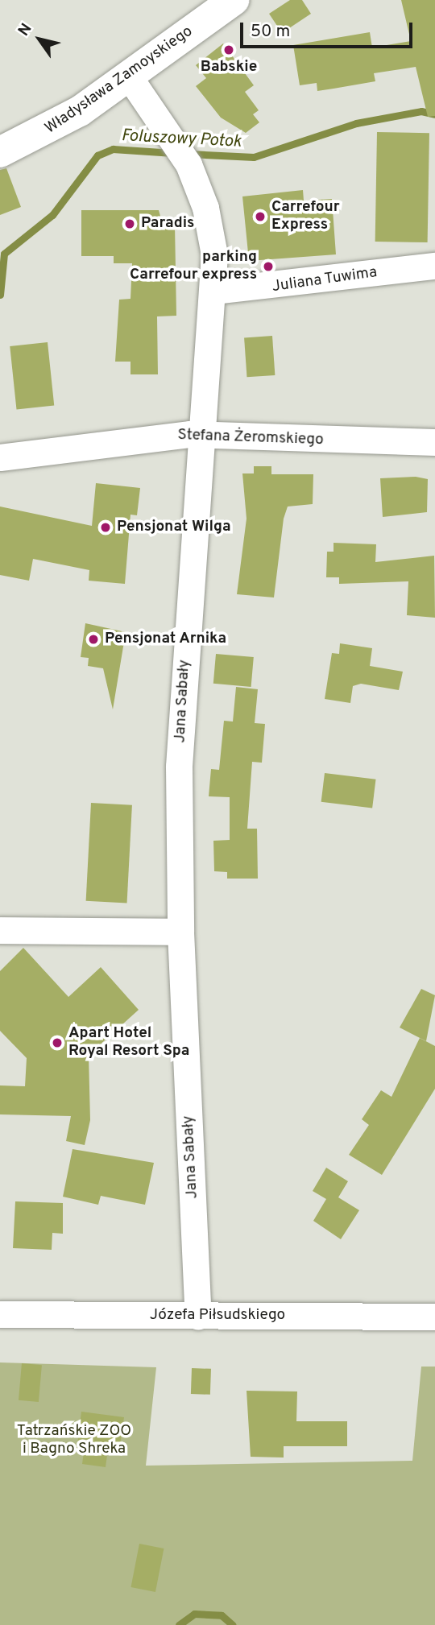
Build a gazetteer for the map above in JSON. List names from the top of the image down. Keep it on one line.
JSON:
{"streets":{"street":["Władysława Zamoyskiego","Juliana Tuwima","Stefana Żeromskiego","Jana Sabały","Józefa Piłsudskiego"]},"crossings":[["Władysława Zamoyskiego","Jana Sabały"],["Juliana Tuwima","Jana Sabały"],["Stefana Żeromskiego","Jana Sabały"],["Jana Sabały","Józefa Piłsudskiego"]],"water":["Foluszowy Potok"],"parks":["Tatrzańskie ZOO i Bagno Shreka"],"places":["Babskie","Carrefour Express","Paradis","parking Carrefour express","Pensjonat Wilga","Pensjonat Arnika","Apart Hotel Royal Resort Spa"],"scale_bar":"50 m","north":"top left"}
